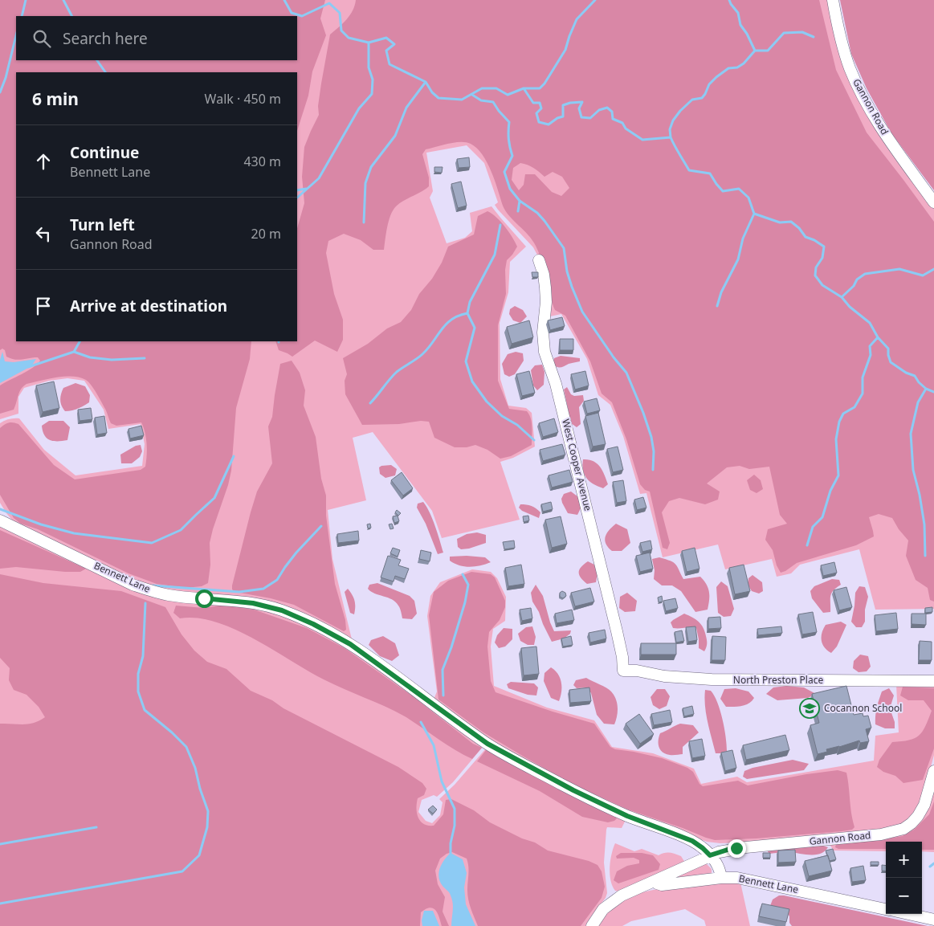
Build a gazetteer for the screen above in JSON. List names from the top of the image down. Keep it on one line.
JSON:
{"streets":{"street":["Gannon Road","West Cooper Avenue","Bennett Lane","North Preston Place"]},"crossings":[["Gannon Road","Bennett Lane"],["West Cooper Avenue","North Preston Place"]],"places":{"school or university":["Cocannon School"]},"page":{"search":"Search here","heading":["6 min","Walk · 450 m"],"list":[["Continue","Bennett Lane","430 m"],["Turn left","Gannon Road","20 m"],"Arrive at destination"],"map_buttons":["+","−"]}}
